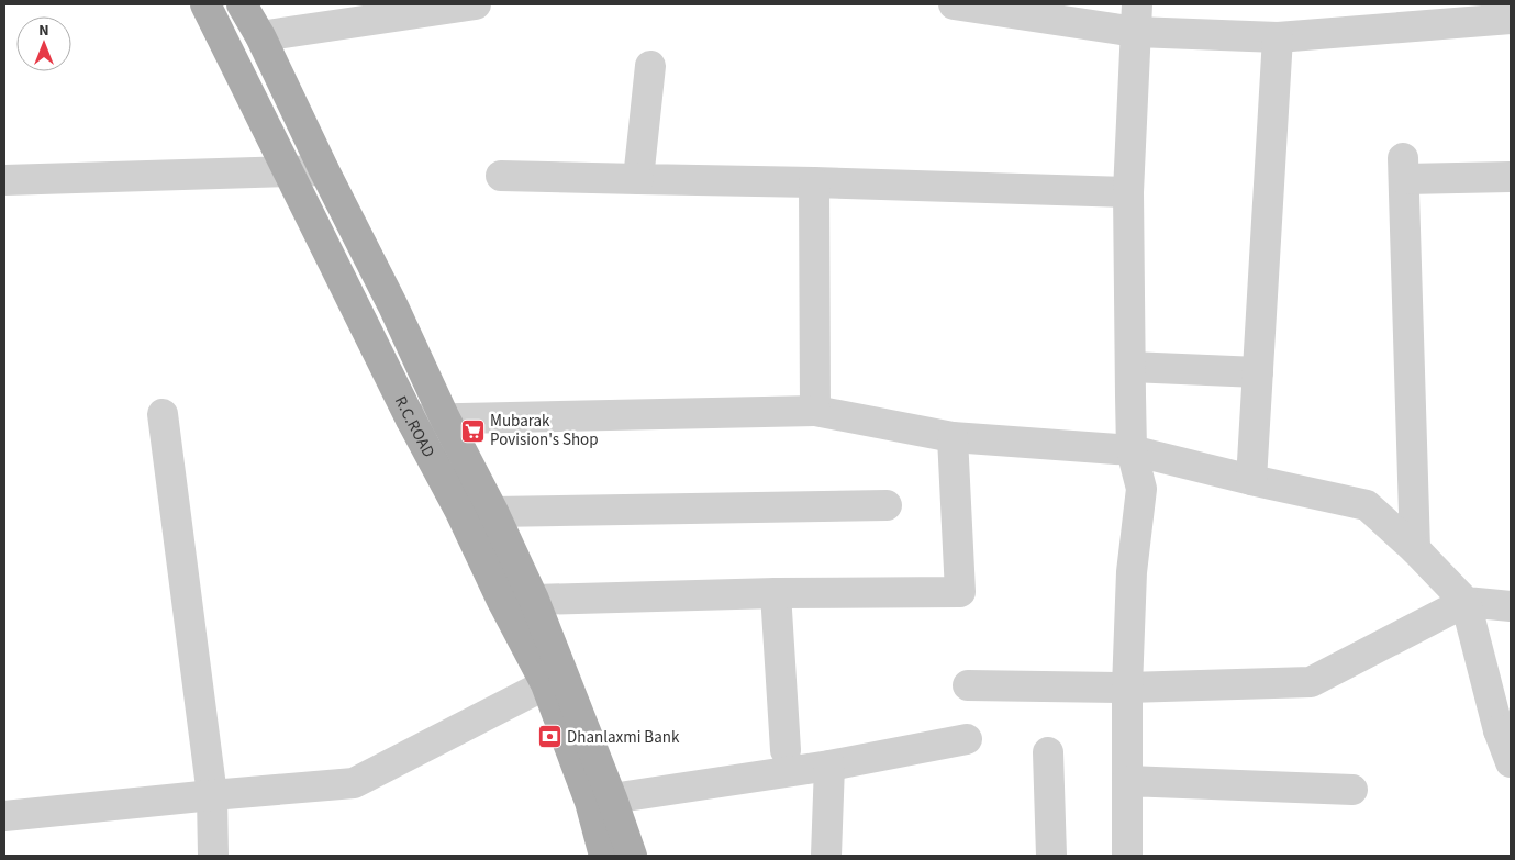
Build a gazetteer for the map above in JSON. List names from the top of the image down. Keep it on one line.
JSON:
{"streets":{"main road":["R.C.ROAD"]},"places":{"supermarket":["Mubarak Povision's Shop"],"bank":["Dhanlaxmi Bank"]},"north":"top"}
